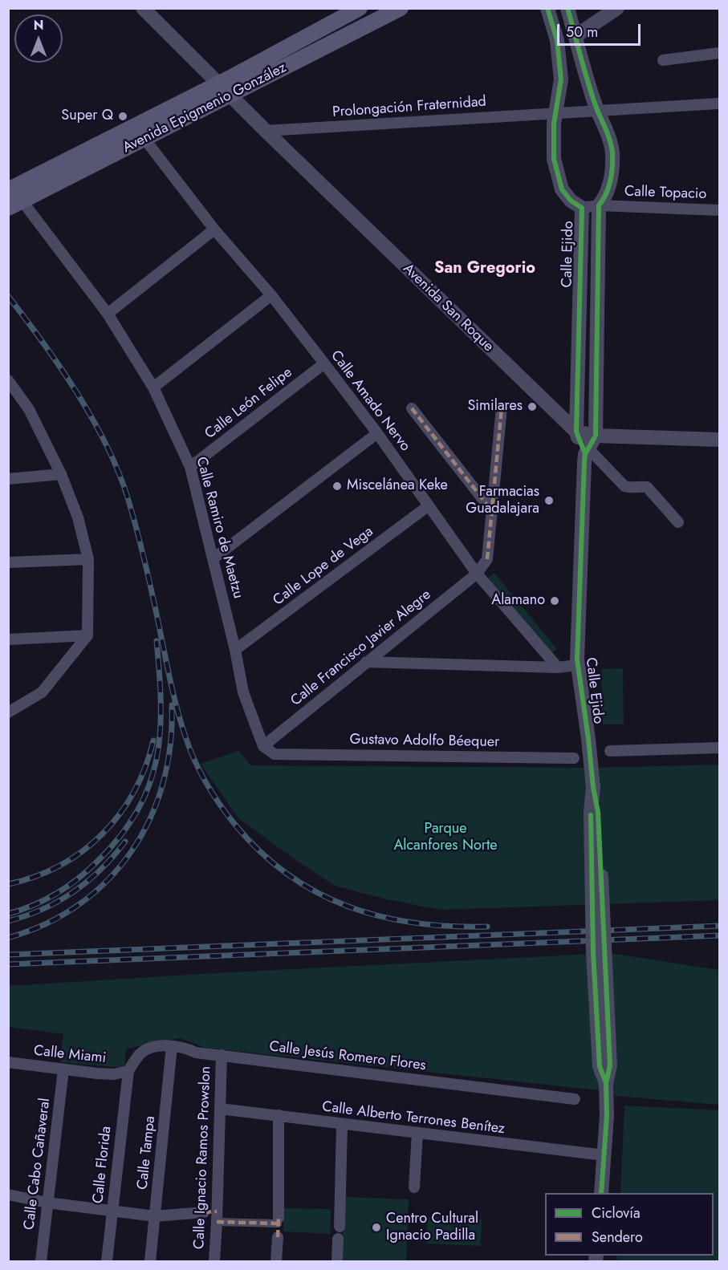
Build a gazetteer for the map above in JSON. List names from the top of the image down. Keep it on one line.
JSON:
{"streets":{"main road":["Avenida Epigmenio González"],"street":["Prolongación Fraternidad","Calle Topacio","Calle Ejido","Avenida San Roque","Calle Amado Nervo","Calle León Felipe","Calle Ramiro de Maetzu","Calle Lope de Vega","Calle Francisco Javier Alegre","Gustavo Adolfo Béequer","Calle Miami","Calle Jesús Romero Flores","Calle Alberto Terrones Benítez","Calle Tampa","Calle Ignacio Ramos Prowslon","Calle Cabo Cañaveral","Calle Florida"]},"crossings":[["Prolongación Fraternidad","Calle Ejido"],["Prolongación Fraternidad","Avenida San Roque"],["Avenida Epigmenio González","Avenida San Roque"],["Avenida Epigmenio González","Calle Amado Nervo"],["Avenida Epigmenio González","Calle Ramiro de Maetzu"],["Calle Topacio","Calle Ejido"],["Calle Ejido","Avenida San Roque"],["Calle Ejido","Calle Alberto Terrones Benítez"],["Calle Amado Nervo","Calle León Felipe"],["Calle Amado Nervo","Calle Lope de Vega"],["Calle Amado Nervo","Calle Francisco Javier Alegre"],["Calle León Felipe","Calle Ramiro de Maetzu"],["Calle Ramiro de Maetzu","Calle Lope de Vega"],["Calle Ramiro de Maetzu","Calle Francisco Javier Alegre"],["Calle Ramiro de Maetzu","Gustavo Adolfo Béequer"],["Calle Francisco Javier Alegre","Gustavo Adolfo Béequer"],["Calle Miami","Calle Jesús Romero Flores"],["Calle Miami","Calle Cabo Cañaveral"],["Calle Miami","Calle Florida"],["Calle Jesús Romero Flores","Calle Tampa"],["Calle Jesús Romero Flores","Calle Ignacio Ramos Prowslon"],["Calle Jesús Romero Flores","Calle Florida"],["Calle Alberto Terrones Benítez","Calle Ignacio Ramos Prowslon"]],"districts":["San Gregorio"],"parks":["Parque Alcanfores Norte"],"places":["Super Q","Similares","Miscelánea Keke","Farmacias Guadalajara","Alamano","Centro Cultural Ignacio Padilla"],"legend":["Ciclovía","Sendero"],"scale_bar":"50 m","north":"top"}
